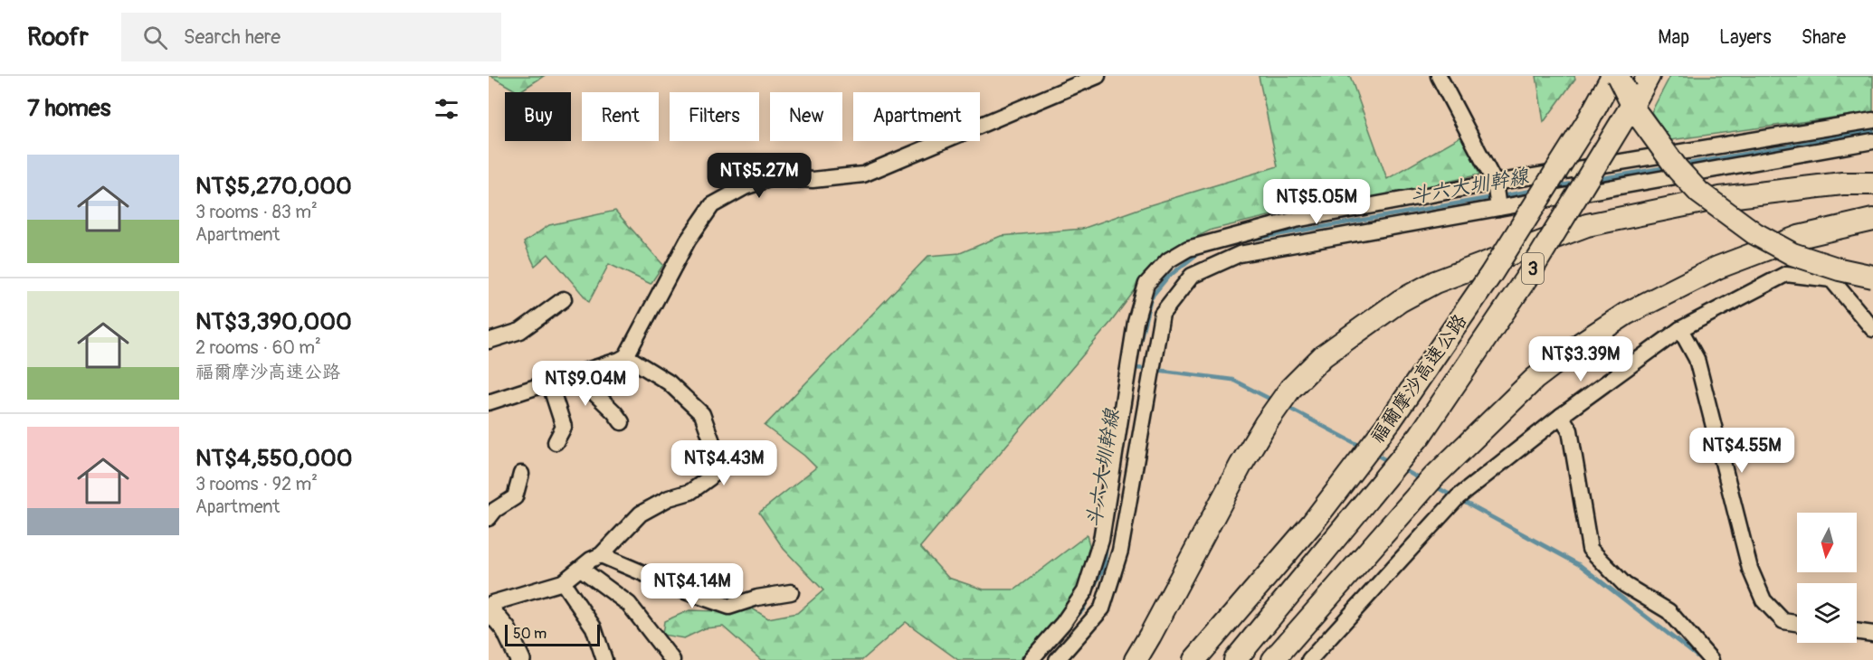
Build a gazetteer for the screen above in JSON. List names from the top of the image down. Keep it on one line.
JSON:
{"streets":{"highway":["3","福爾摩沙高速公路"]},"water":["斗六大圳幹線"],"scale_bar":"50 m","north":"bottom","page":{"header":"Roofr","search":"Search here","nav":["Map","Layers","Share"],"heading":"7 homes","chip":["Buy","Rent","Filters","New","Apartment"],"list":[{"name":"NT$5,270,000","note":"3 rooms · 83 m² · Apartment"},{"name":"NT$3,390,000","note":"2 rooms · 60 m² · 福爾摩沙高速公路"},{"name":"NT$4,550,000","note":"3 rooms · 92 m² · Apartment"}],"price":["NT$5.27M","NT$5.05M","NT$3.39M","NT$9.04M","NT$4.55M","NT$4.43M","NT$4.14M"],"scale":"50 m"}}
